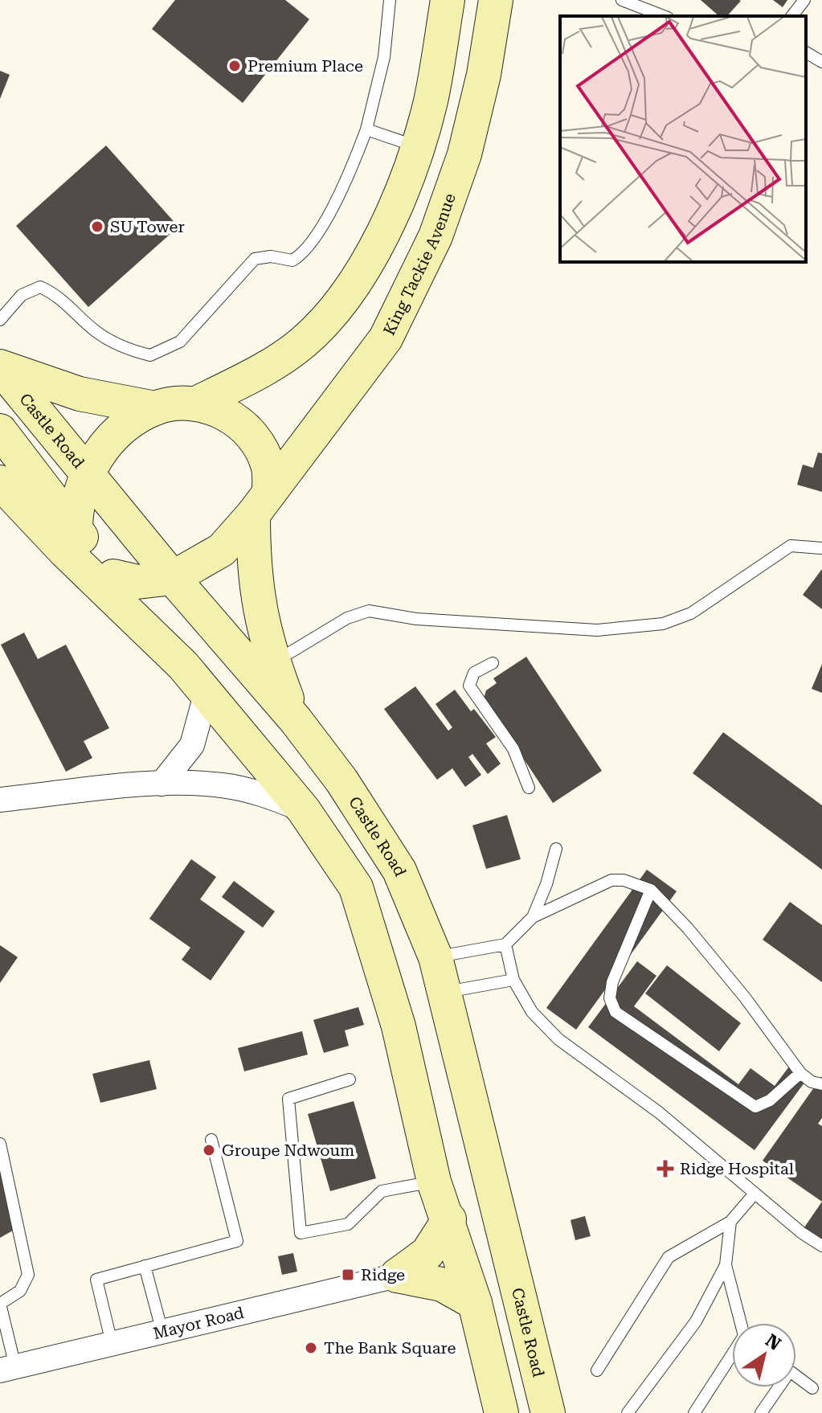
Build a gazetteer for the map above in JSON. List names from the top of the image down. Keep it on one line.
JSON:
{"streets":{"main road":["King Tackie Avenue","Castle Road"],"street":["Mayor Road"]},"crossings":[["King Tackie Avenue","Castle Road"]],"places":{"other":["Premium Place","SU Tower","Groupe Ndwoum","The Bank Square"],"health":["Ridge Hospital"],"transit":["Ridge"]},"north":"top right"}
